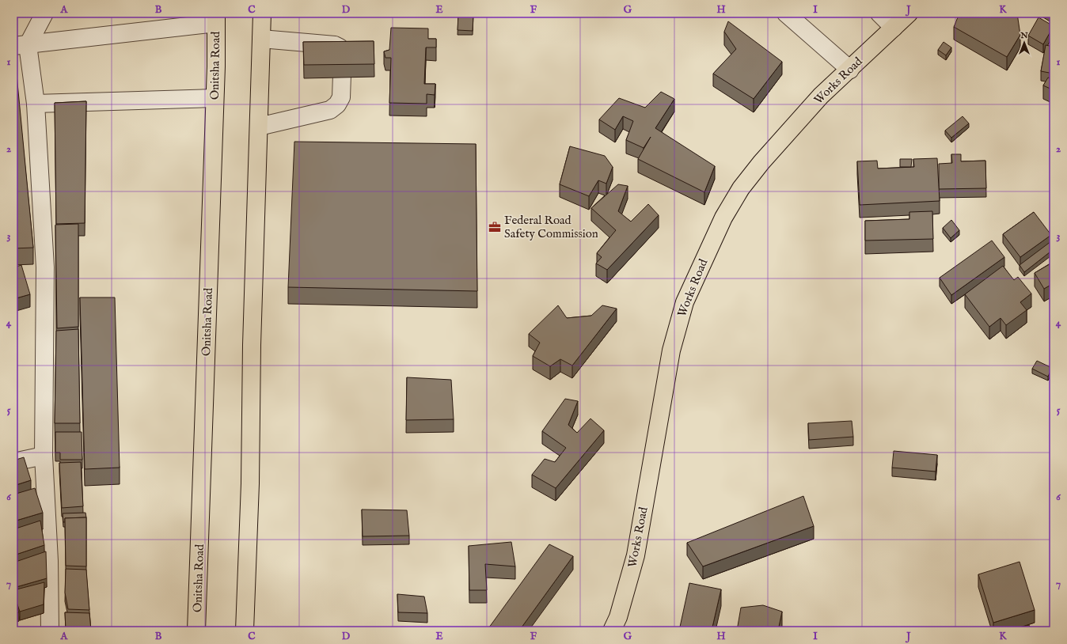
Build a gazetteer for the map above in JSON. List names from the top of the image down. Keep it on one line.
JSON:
{"streets":{"main road":["Onitsha Road","Works Road"]},"places":{"office":["Federal Road Safety Commission"]},"north":"top","grid":{"columns":["A","B","C","D","E","F","G","H","I","J","K"],"rows":["1","2","3","4","5","6","7"]}}
